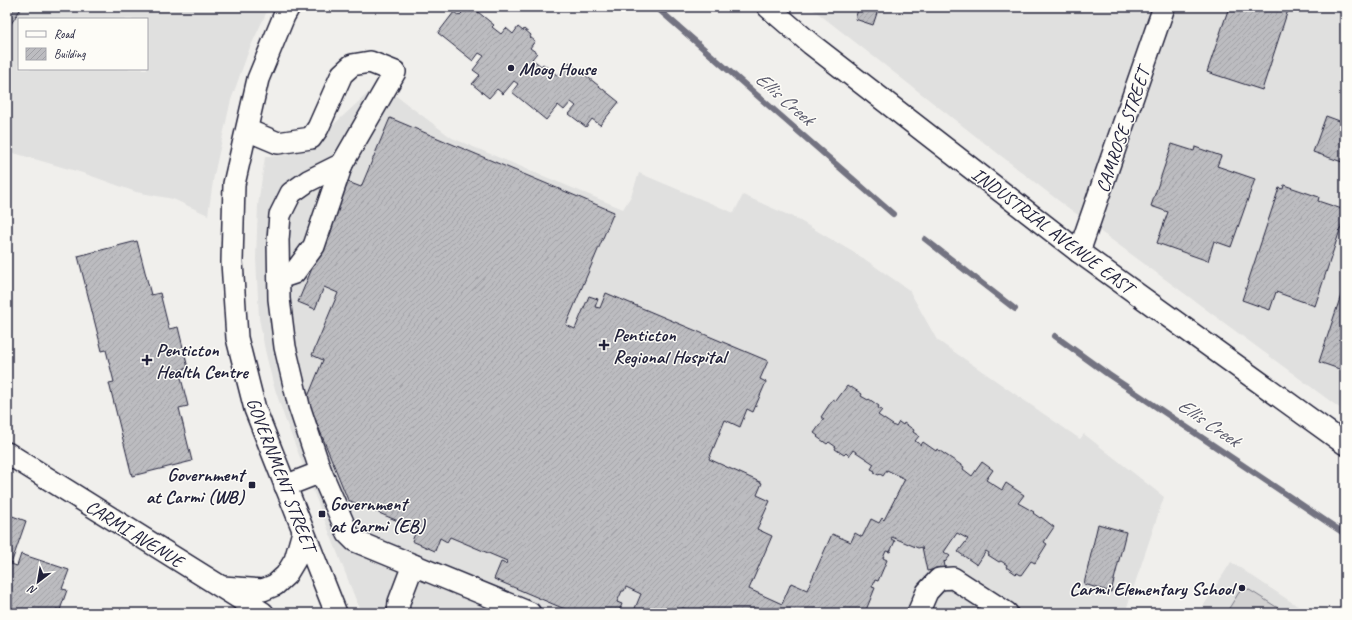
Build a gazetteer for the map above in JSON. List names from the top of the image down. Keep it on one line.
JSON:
{"streets":{"street":["CAMROSE STREET","INDUSTRIAL AVENUE EAST","GOVERNMENT STREET","CARMI AVENUE"]},"crossings":[["CAMROSE STREET","INDUSTRIAL AVENUE EAST"]],"water":["Ellis Creek"],"places":{"other":["Moog House","Carmi Elementary School"],"health":["Penticton Regional Hospital","Penticton Health Centre"],"transit":["Government at Carmi (WB)","Government at Carmi (EB)"]},"legend":["Road","Building"],"north":"bottom left"}
